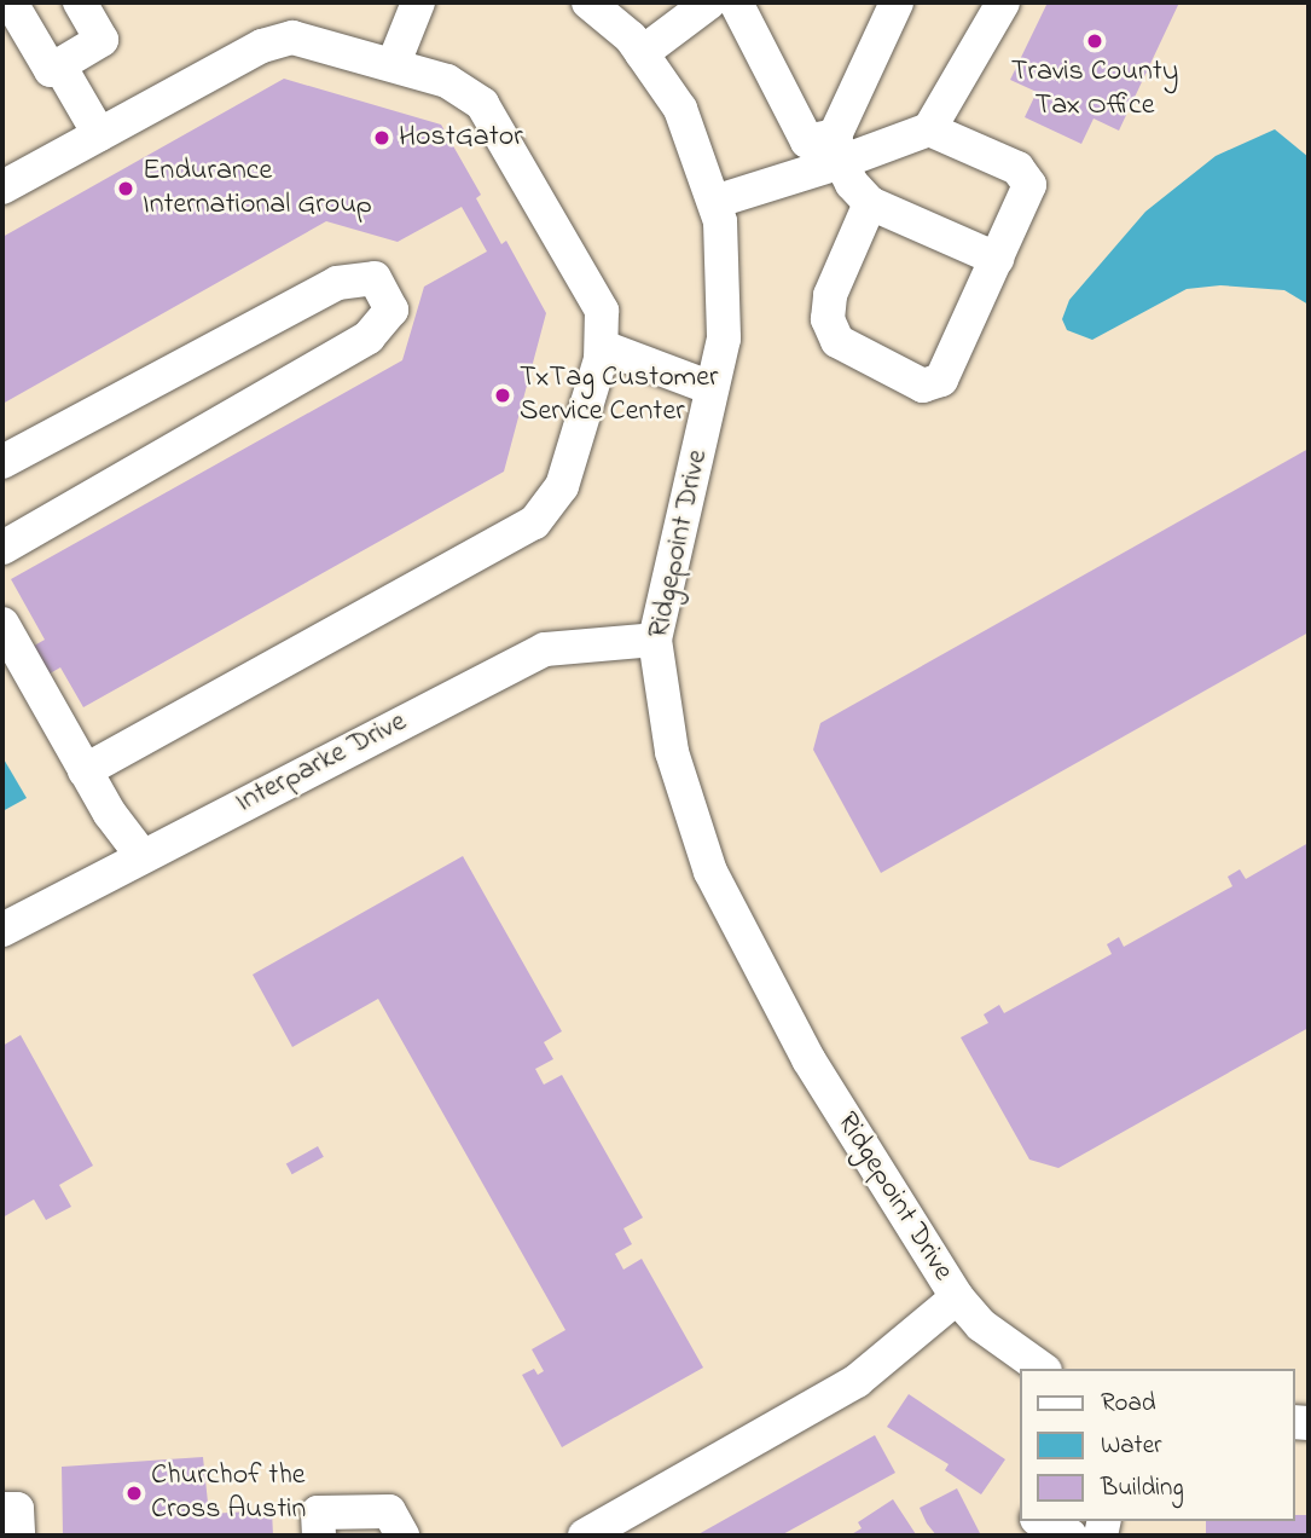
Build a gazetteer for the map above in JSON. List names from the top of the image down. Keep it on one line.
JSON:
{"streets":{"street":["Ridgepoint Drive","Interparke Drive"]},"crossings":[["Ridgepoint Drive","Interparke Drive"]],"places":["Travis County Tax Office","HostGator","Endurance International Group","TxTag Customer Service Center","Churchof the Cross Austin"],"legend":["Road","Water","Building"]}
